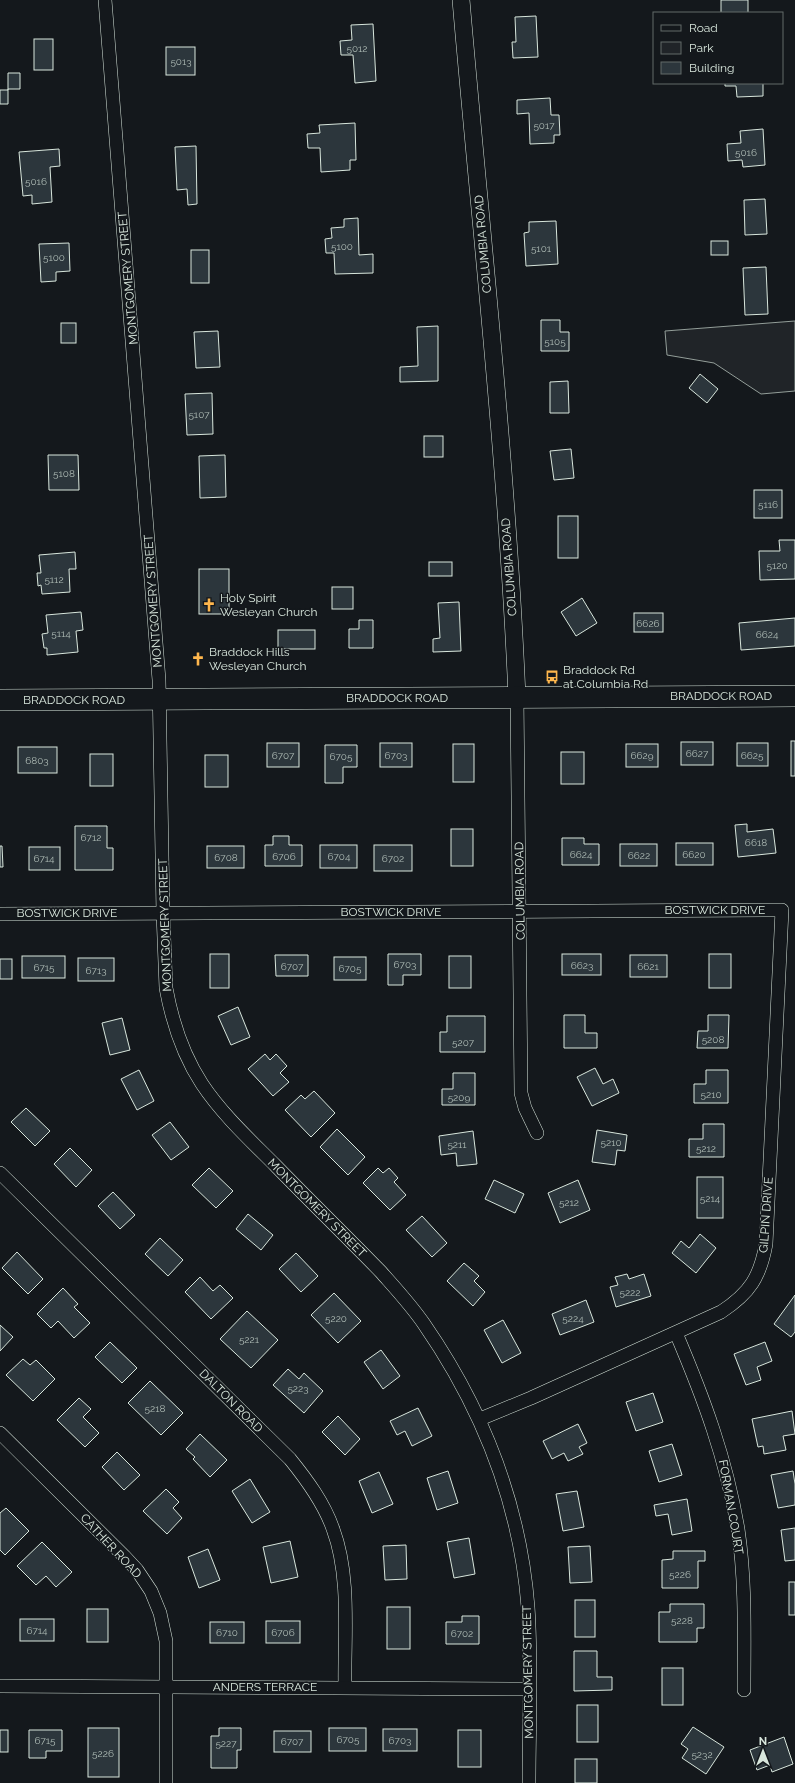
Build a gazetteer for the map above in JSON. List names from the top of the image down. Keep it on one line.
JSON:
{"streets":{"main road":["BRADDOCK ROAD"],"street":["COLUMBIA ROAD","MONTGOMERY STREET","BOSTWICK DRIVE","GILPIN DRIVE","DALTON ROAD","FORMAN COURT","CATHER ROAD","ANDERS TERRACE"]},"crossings":[["COLUMBIA ROAD","BRADDOCK ROAD"],["COLUMBIA ROAD","BOSTWICK DRIVE"],["MONTGOMERY STREET","BRADDOCK ROAD"],["MONTGOMERY STREET","BOSTWICK DRIVE"],["MONTGOMERY STREET","GILPIN DRIVE"],["MONTGOMERY STREET","ANDERS TERRACE"],["BOSTWICK DRIVE","GILPIN DRIVE"],["GILPIN DRIVE","FORMAN COURT"],["DALTON ROAD","ANDERS TERRACE"],["CATHER ROAD","ANDERS TERRACE"]],"places":{"church":["Holy Spirit Wesleyan Church","Braddock Hills Wesleyan Church"],"bus stop":["Braddock Rd at Columbia Rd"]},"house_numbers":["5012","5013","5017","5016","5016","5100","5101","5100","5105","5107","5108","5116","5120","5112","6626","5114","6624","6627","6707","6703","6629","6625","6705","6803","6712","6618","6624","6620","6622","6706","6704","6708","6714","6702","6703","6623","6707","6621","6715","6705","6713","5208","5207","5210","5209","5210","5211","5212","5214","5212","5222","5220","5224","5221","5223","5218","5226","5228","6714","6710","6706","6702","6705","6715","6703","6707","5227","5226","5232"],"legend":["Road","Park","Building"],"north":"top"}
